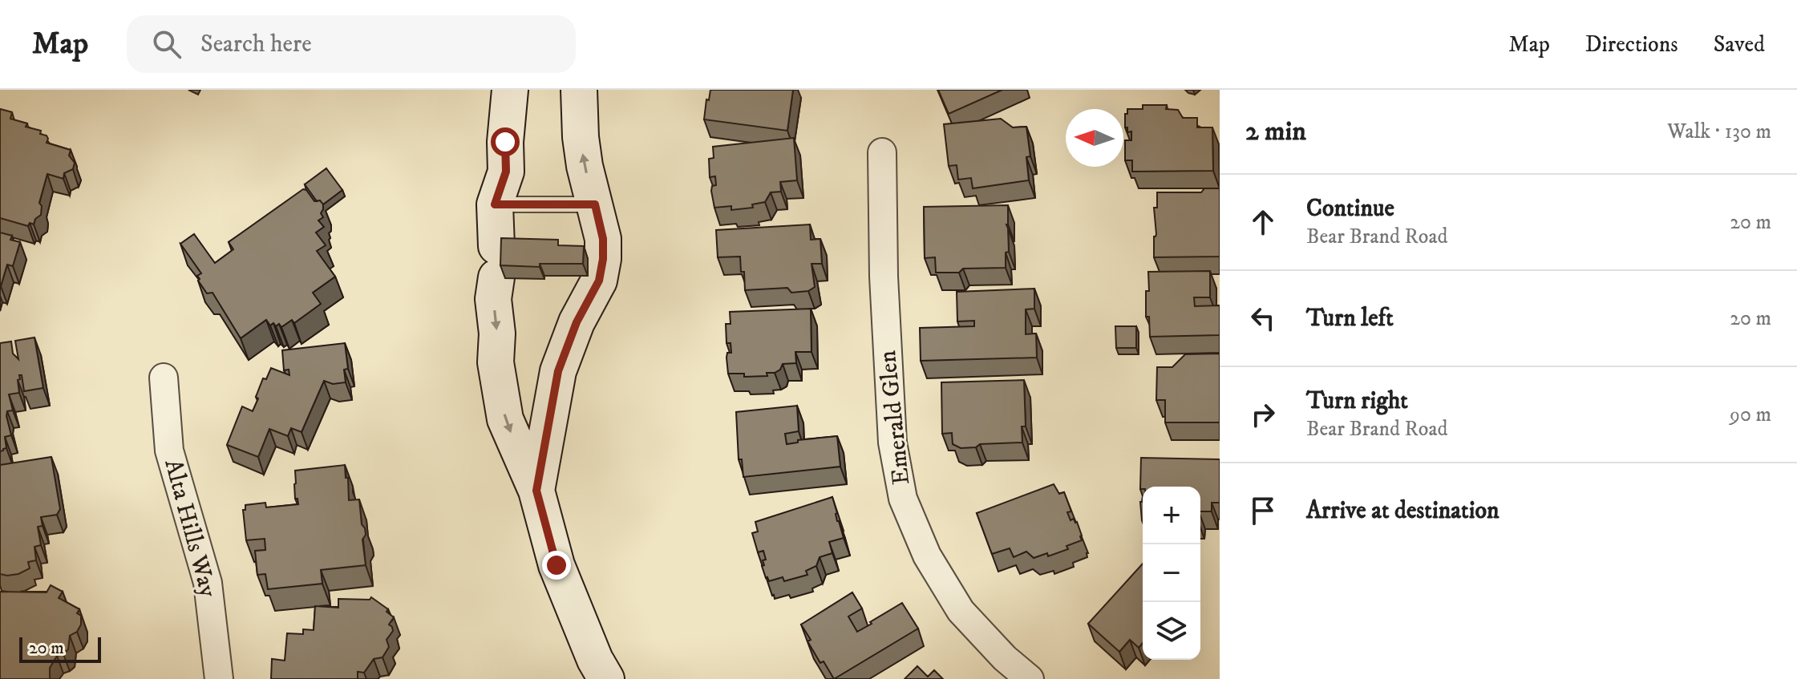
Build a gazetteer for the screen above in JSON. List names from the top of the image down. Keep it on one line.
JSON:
{"streets":{"street":["Emerald Glen","Alta Hills Way"]},"scale_bar":"20 m","north":"left","page":{"header":"Map","search":"Search here","nav":["Map","Directions","Saved"],"heading":["2 min","Walk · 130 m"],"list":[["Continue","Bear Brand Road","20 m"],["Turn left","20 m"],["Turn right","Bear Brand Road","90 m"],"Arrive at destination"],"map_buttons":["+","−"],"scale":"20 m"}}
